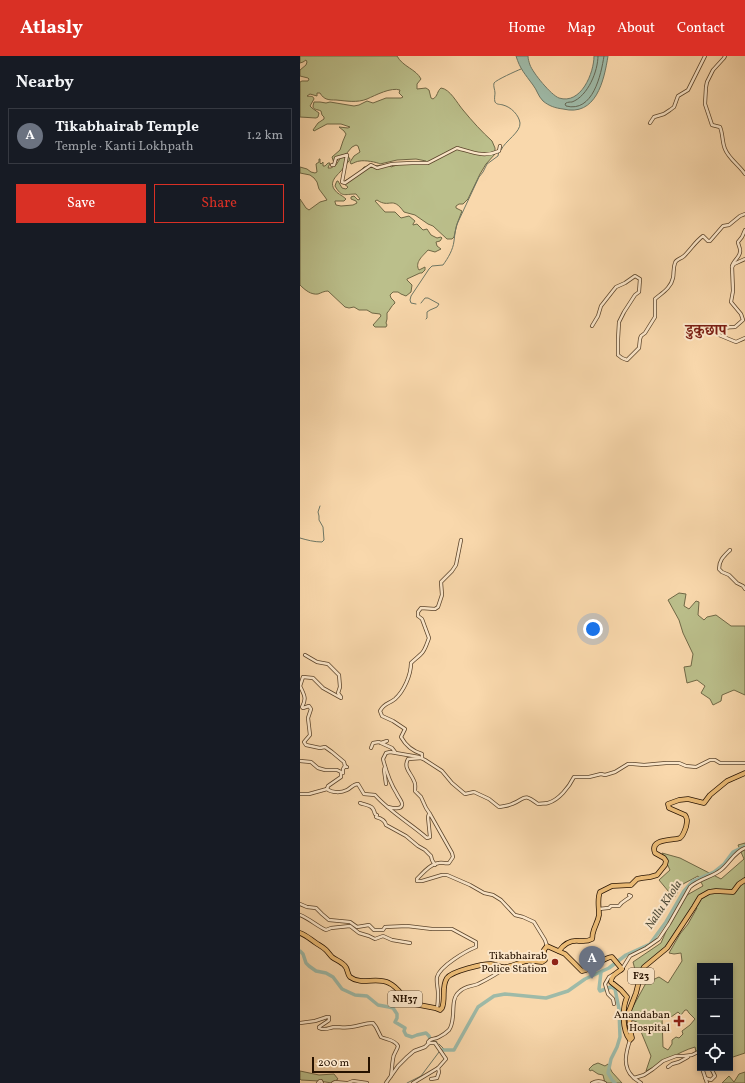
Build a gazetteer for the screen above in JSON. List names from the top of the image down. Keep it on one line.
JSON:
{"streets":{"main road":["F23","NH37"]},"districts":["डुकुछाप"],"water":["Nallu Khola"],"places":{"other":["Tikabhairab Police Station"],"health":["Anandaban Hospital"]},"scale_bar":"200 m","page":{"header":"Atlasly","nav":["Home","Map","About","Contact"],"heading":"Nearby","list":[{"mark":"A","name":"Tikabhairab Temple","note":"Temple · Kanti Lokhpath","value":"1.2 km"}],"buttons":["Save","Share"],"pins":"A","map_buttons":["+","−"],"scale":"200 m"}}
